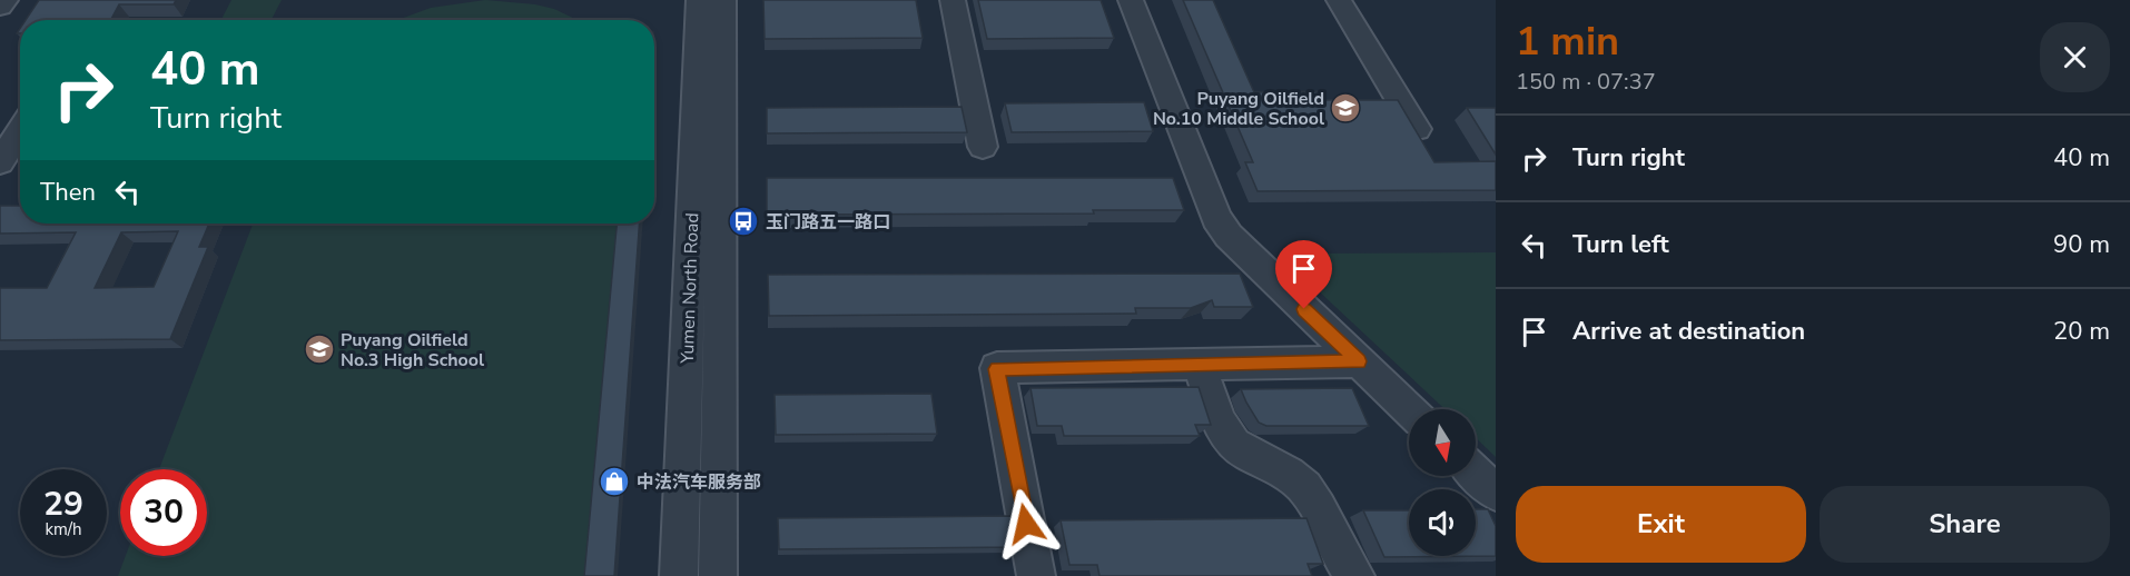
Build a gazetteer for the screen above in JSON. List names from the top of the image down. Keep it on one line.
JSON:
{"streets":{"street":["Yumen North Road"]},"places":{"school or university":["Puyang Oilfield No.10 Middle School","Puyang Oilfield No.3 High School"],"bus stop":["玉门路五一路口"],"shop":["中法汽车服务部"]},"north":"bottom","page":{"heading":["1 min","150 m · 07:37"],"turn":["40 m","Turn right"],"list":[{"name":"Turn right","value":"40 m"},{"name":"Turn left","value":"90 m"},{"name":"Arrive at destination","value":"20 m"}],"then":"Then","speed":"29 km/h","limit":"30","buttons":["Exit","Share"]}}
